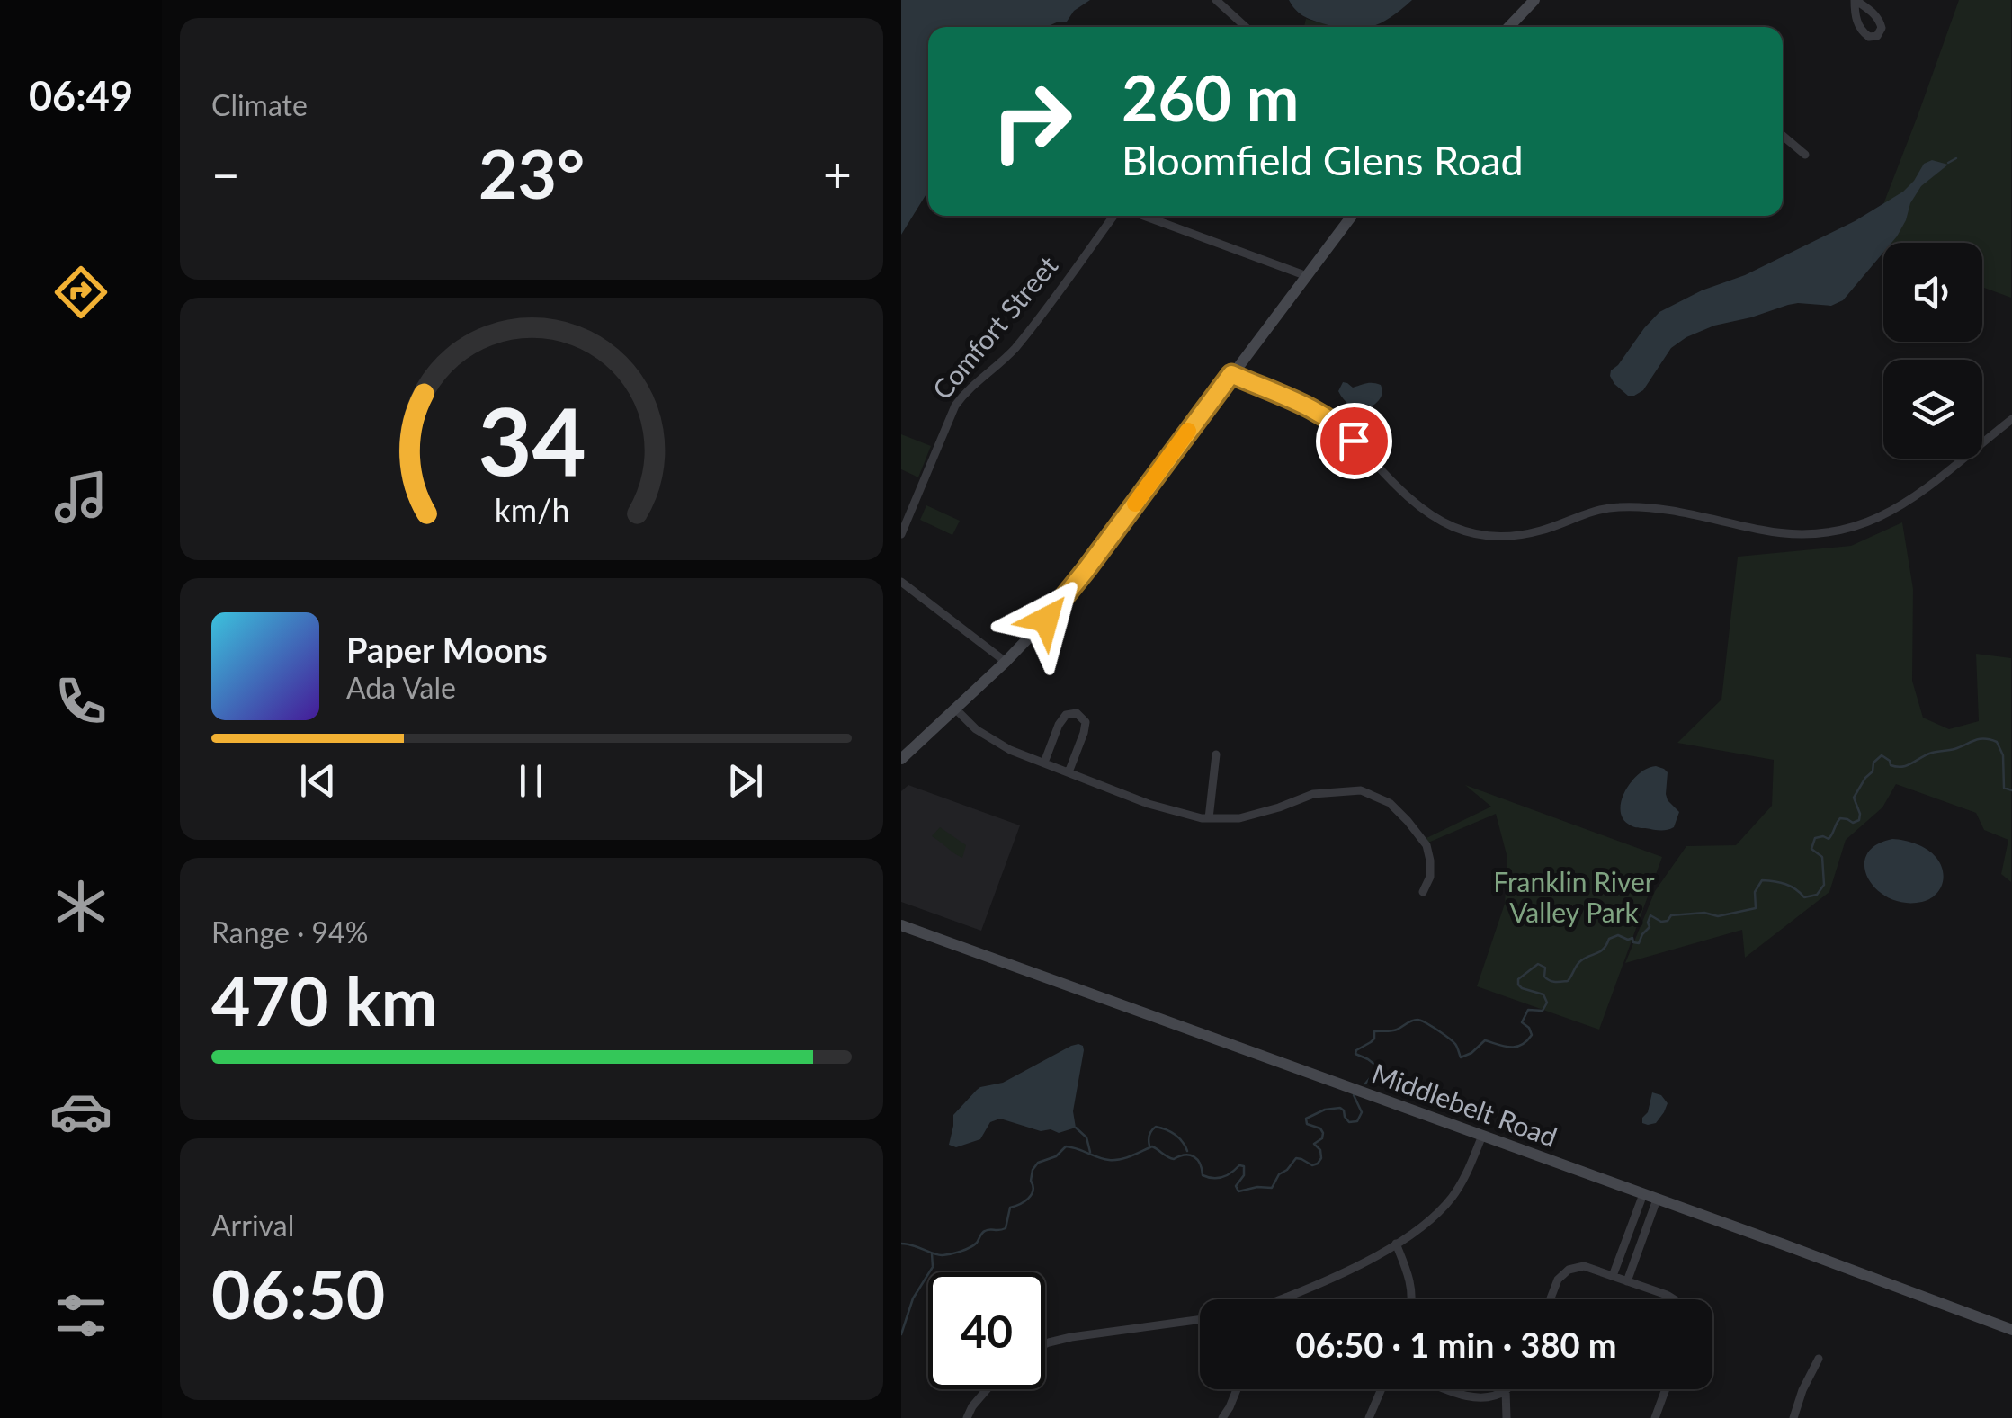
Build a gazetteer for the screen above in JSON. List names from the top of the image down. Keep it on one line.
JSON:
{"streets":{"street":["Comfort Street","Middlebelt Road"]},"parks":["Franklin River Valley Park"],"page":{"tabs":"06:49","tile":["Climate",["Range · 94%","470 km"],["Arrival","06:50"]],"turn":["260 m","Bloomfield Glens Road"],"heat":["−","23°","+"],"song":["Paper Moons","Ada Vale"],"limit":"40","trip":"06:50 · 1 min · 380 m","gauge":["34","km/h"]}}
